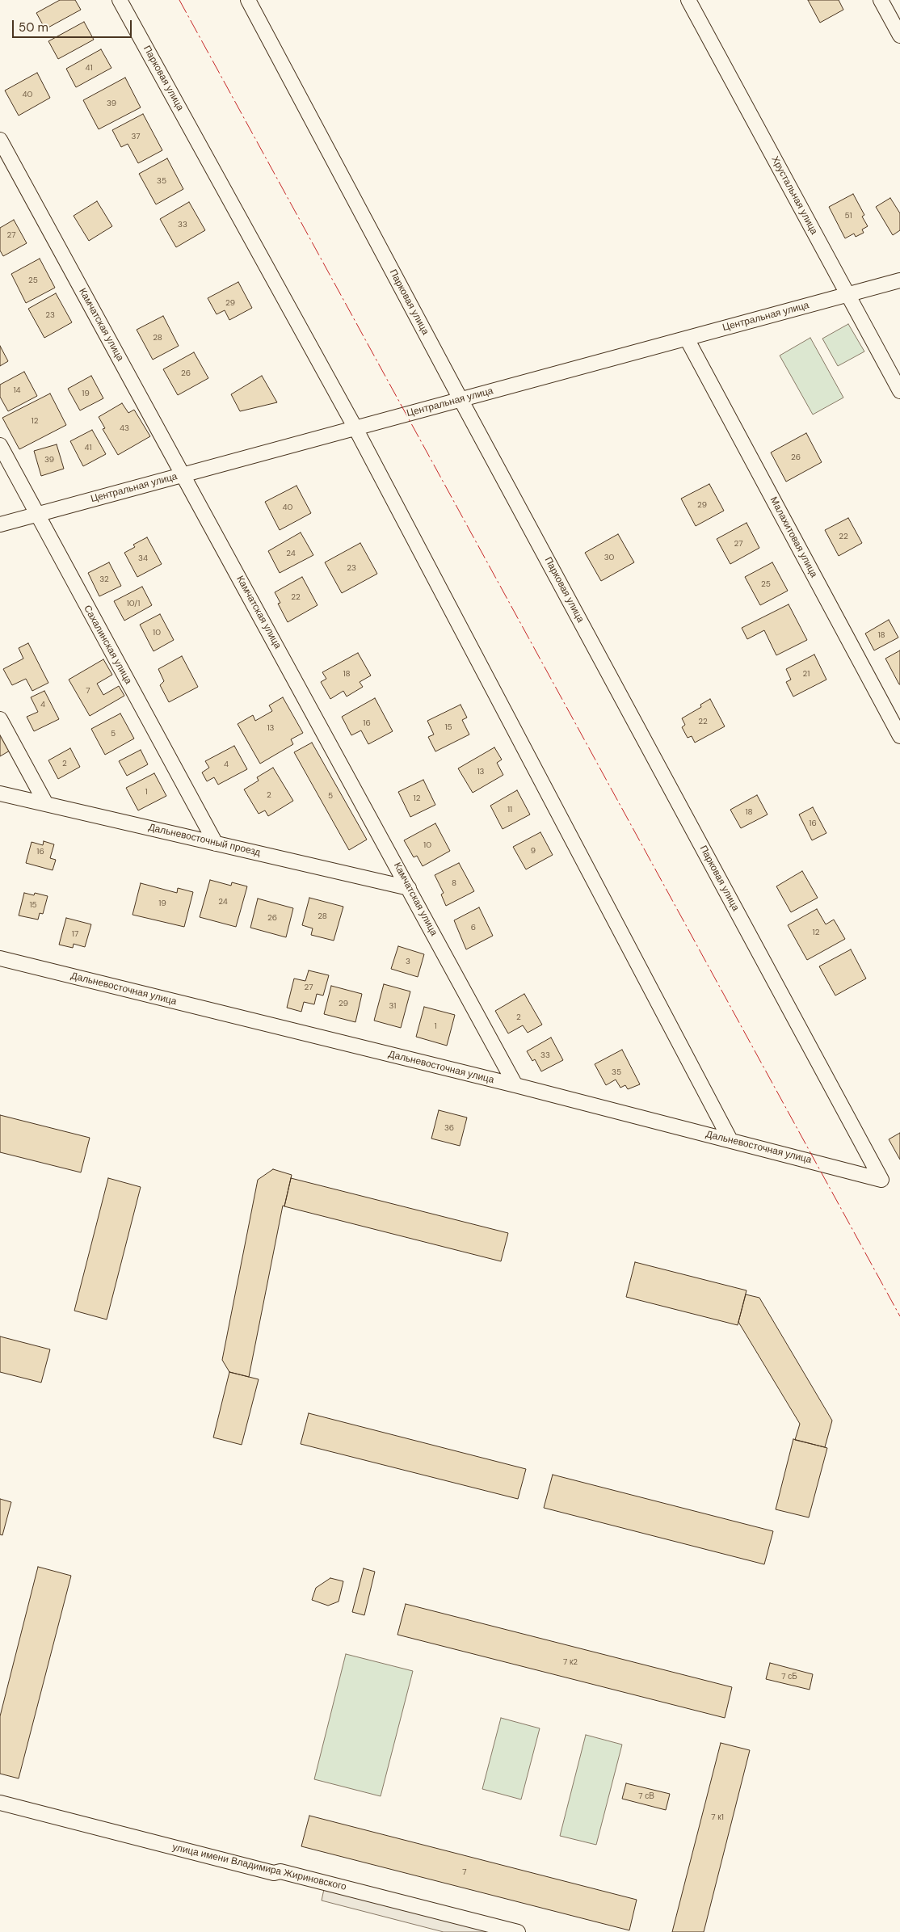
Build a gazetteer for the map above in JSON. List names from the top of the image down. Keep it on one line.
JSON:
{"streets":{"street":["Парковая улица","Хрустальная улица","Центральная улица","Камчатская улица","Малахитовая улица","Сахалинская улица","Дальневосточный проезд","Дальневосточная улица","улица имени Владимира Жириновского"]},"crossings":[["Парковая улица","Центральная улица"],["Парковая улица","Дальневосточная улица"],["Хрустальная улица","Центральная улица"],["Центральная улица","Камчатская улица"],["Центральная улица","Малахитовая улица"],["Центральная улица","Сахалинская улица"],["Камчатская улица","Дальневосточный проезд"],["Камчатская улица","Дальневосточная улица"],["Сахалинская улица","Дальневосточный проезд"]],"house_numbers":["41","40","39","37","35","51","33","27","25","29","23","28","26","14","19","12","43","41","26","39","29","40","22","27","24","30","34","23","32","25","22","10/1","10","18","18","21","7","4","22","16","15","13","5","2","4","13","1","2","5","12","11","18","16","10","9","16","8","24","19","15","28","26","6","12","17","3","27","29","31","2","1","33","35","36","7 к2","7 сБ","7 сВ","7 к1","7"],"scale_bar":"50 m"}
